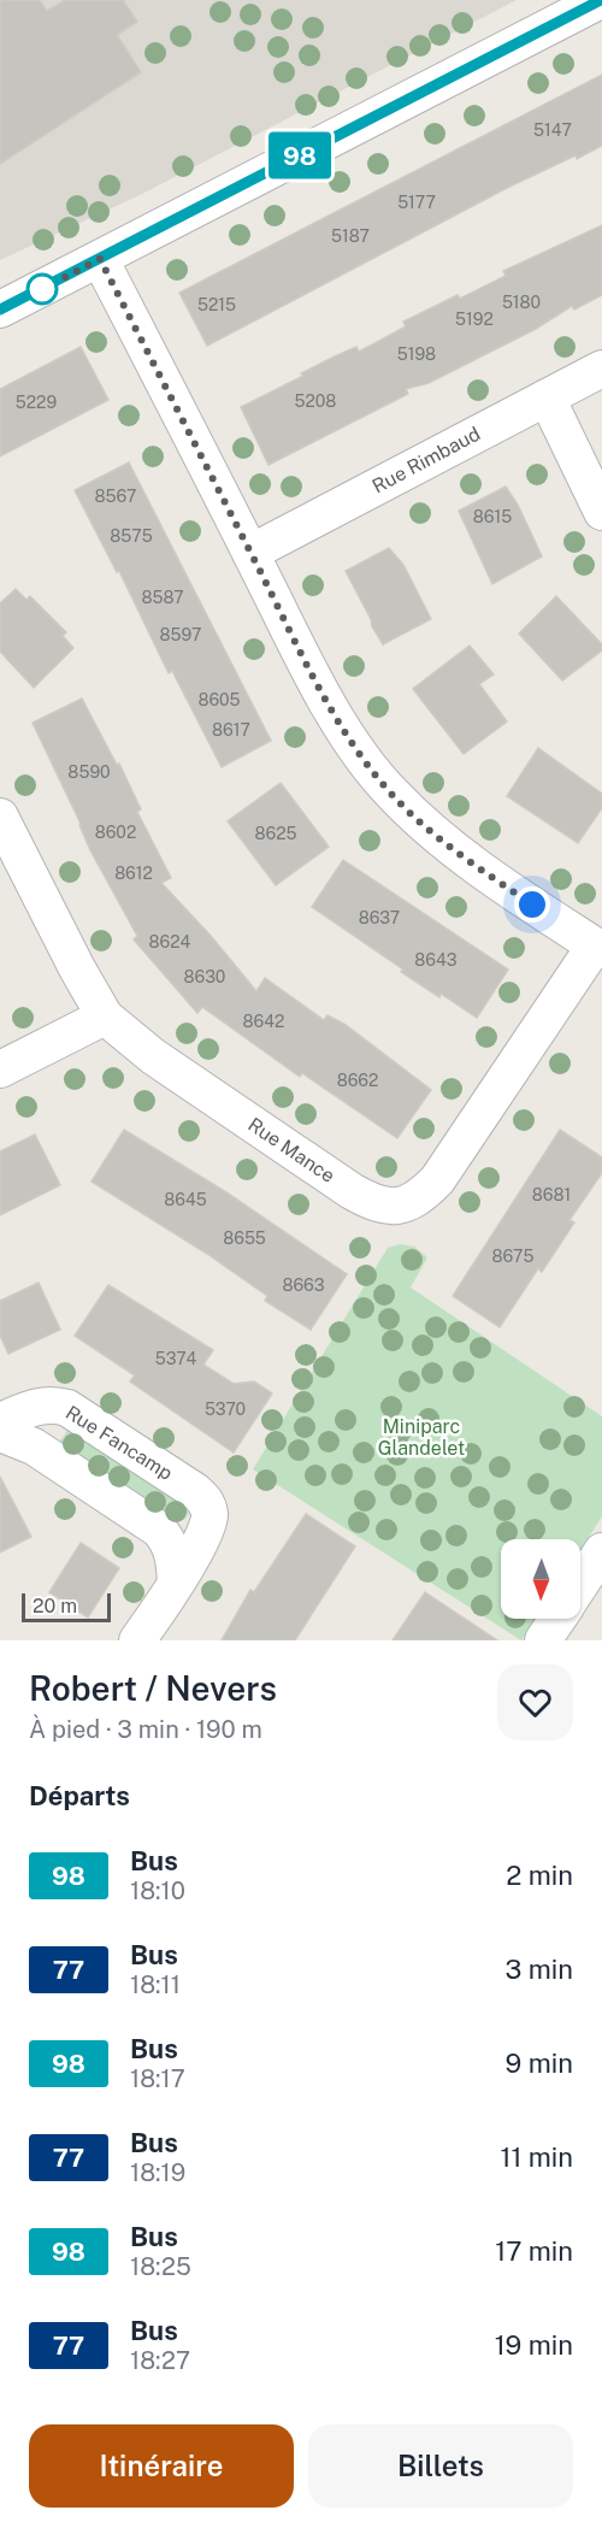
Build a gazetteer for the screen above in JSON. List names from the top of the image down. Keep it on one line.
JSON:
{"streets":{"street":["Rue Rimbaud","Rue Mance","Rue Fancamp"]},"parks":["Miniparc Glandelet"],"lines":["bus line 98"],"house_numbers":["5147","5177","5187","5180","5215","5192","5198","5208","5229","8567","8615","8575","8587","8597","8605","8617","8590","8602","8625","8612","8637","8624","8643","8630","8642","8662","8681","8645","8655","8675","8663","5374","5370"],"scale_bar":"20 m","north":"bottom","page":{"on_map":"98","scale":"20 m","heading":[["Robert / Nevers","À pied · 3 min · 190 m"],"Départs"],"list":[{"mark":"98","name":"Bus","note":"18:10","value":"2 min"},{"mark":"77","name":"Bus","note":"18:11","value":"3 min"},{"mark":"98","name":"Bus","note":"18:17","value":"9 min"},{"mark":"77","name":"Bus","note":"18:19","value":"11 min"},{"mark":"98","name":"Bus","note":"18:25","value":"17 min"},{"mark":"77","name":"Bus","note":"18:27","value":"19 min"}],"buttons":["Itinéraire","Billets"]}}
